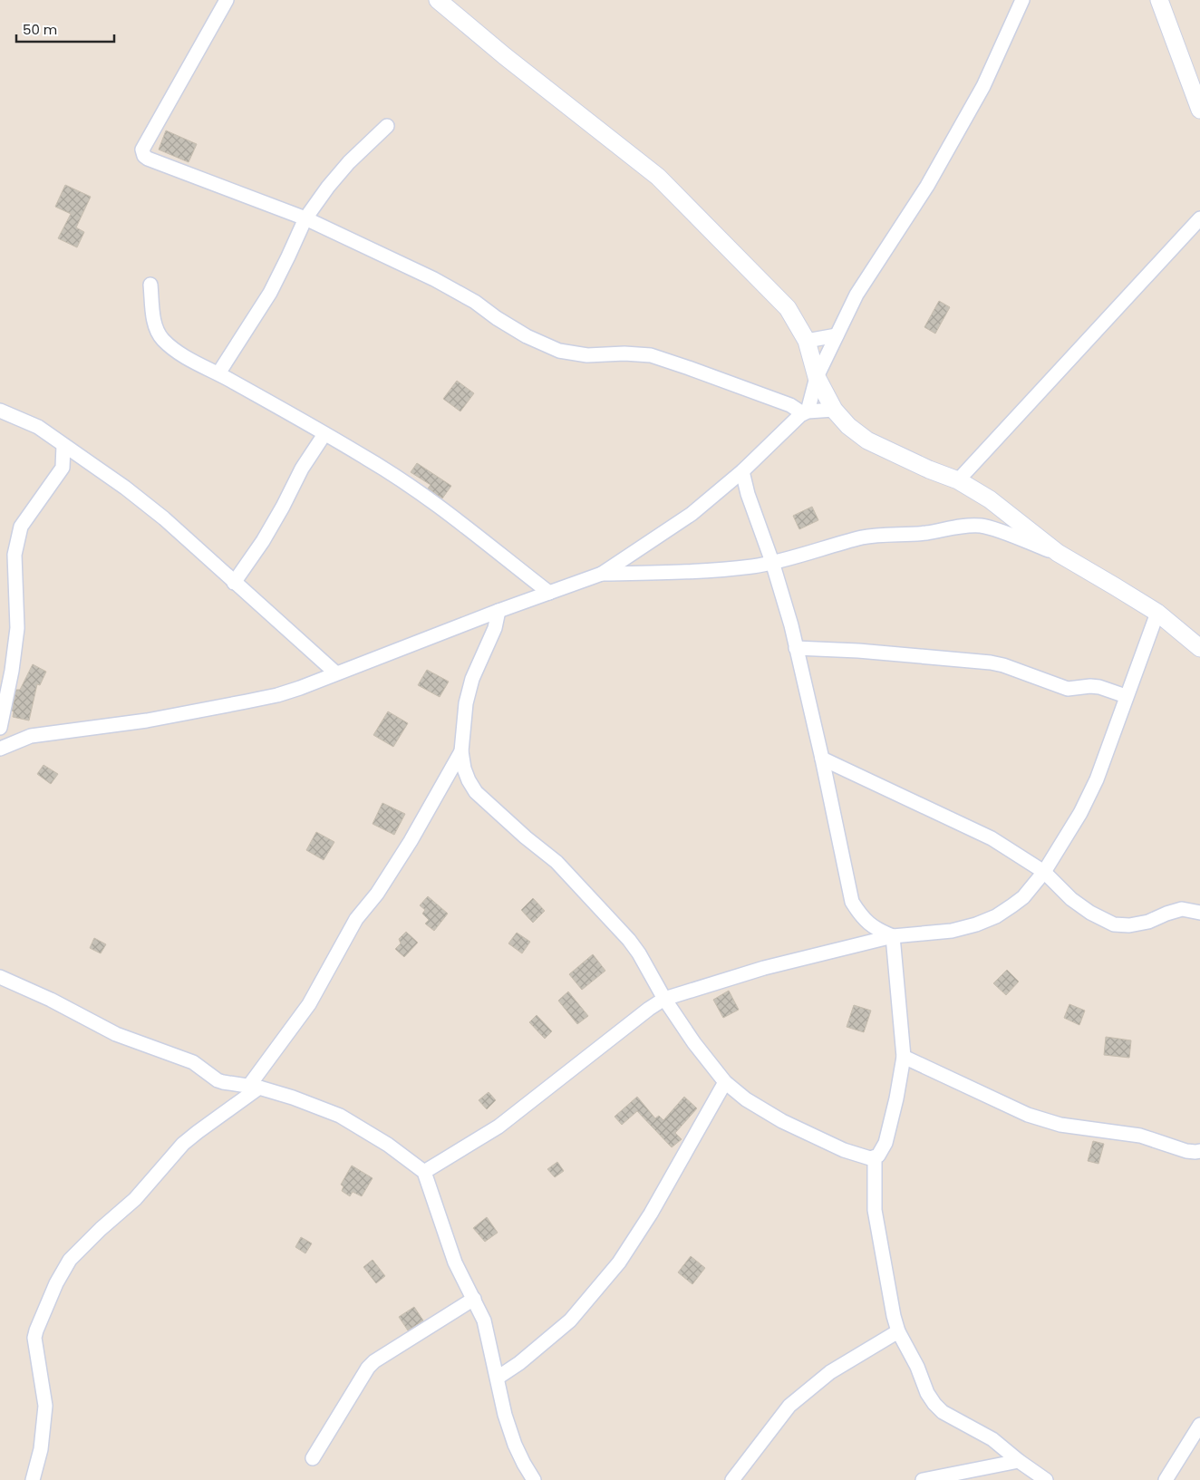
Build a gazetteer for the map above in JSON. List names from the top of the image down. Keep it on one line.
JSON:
{"scale_bar":"50 m"}
